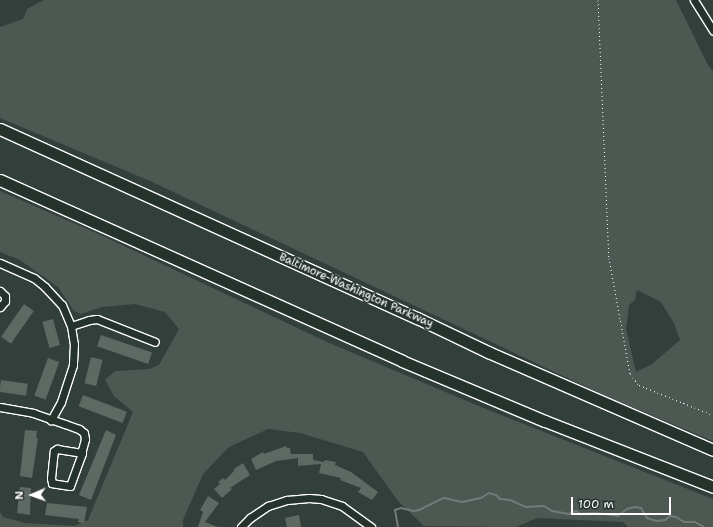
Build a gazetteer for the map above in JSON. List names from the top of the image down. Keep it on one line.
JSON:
{"streets":{"highway":["Baltimore-Washington Parkway"]},"scale_bar":"100 m","north":"left"}
